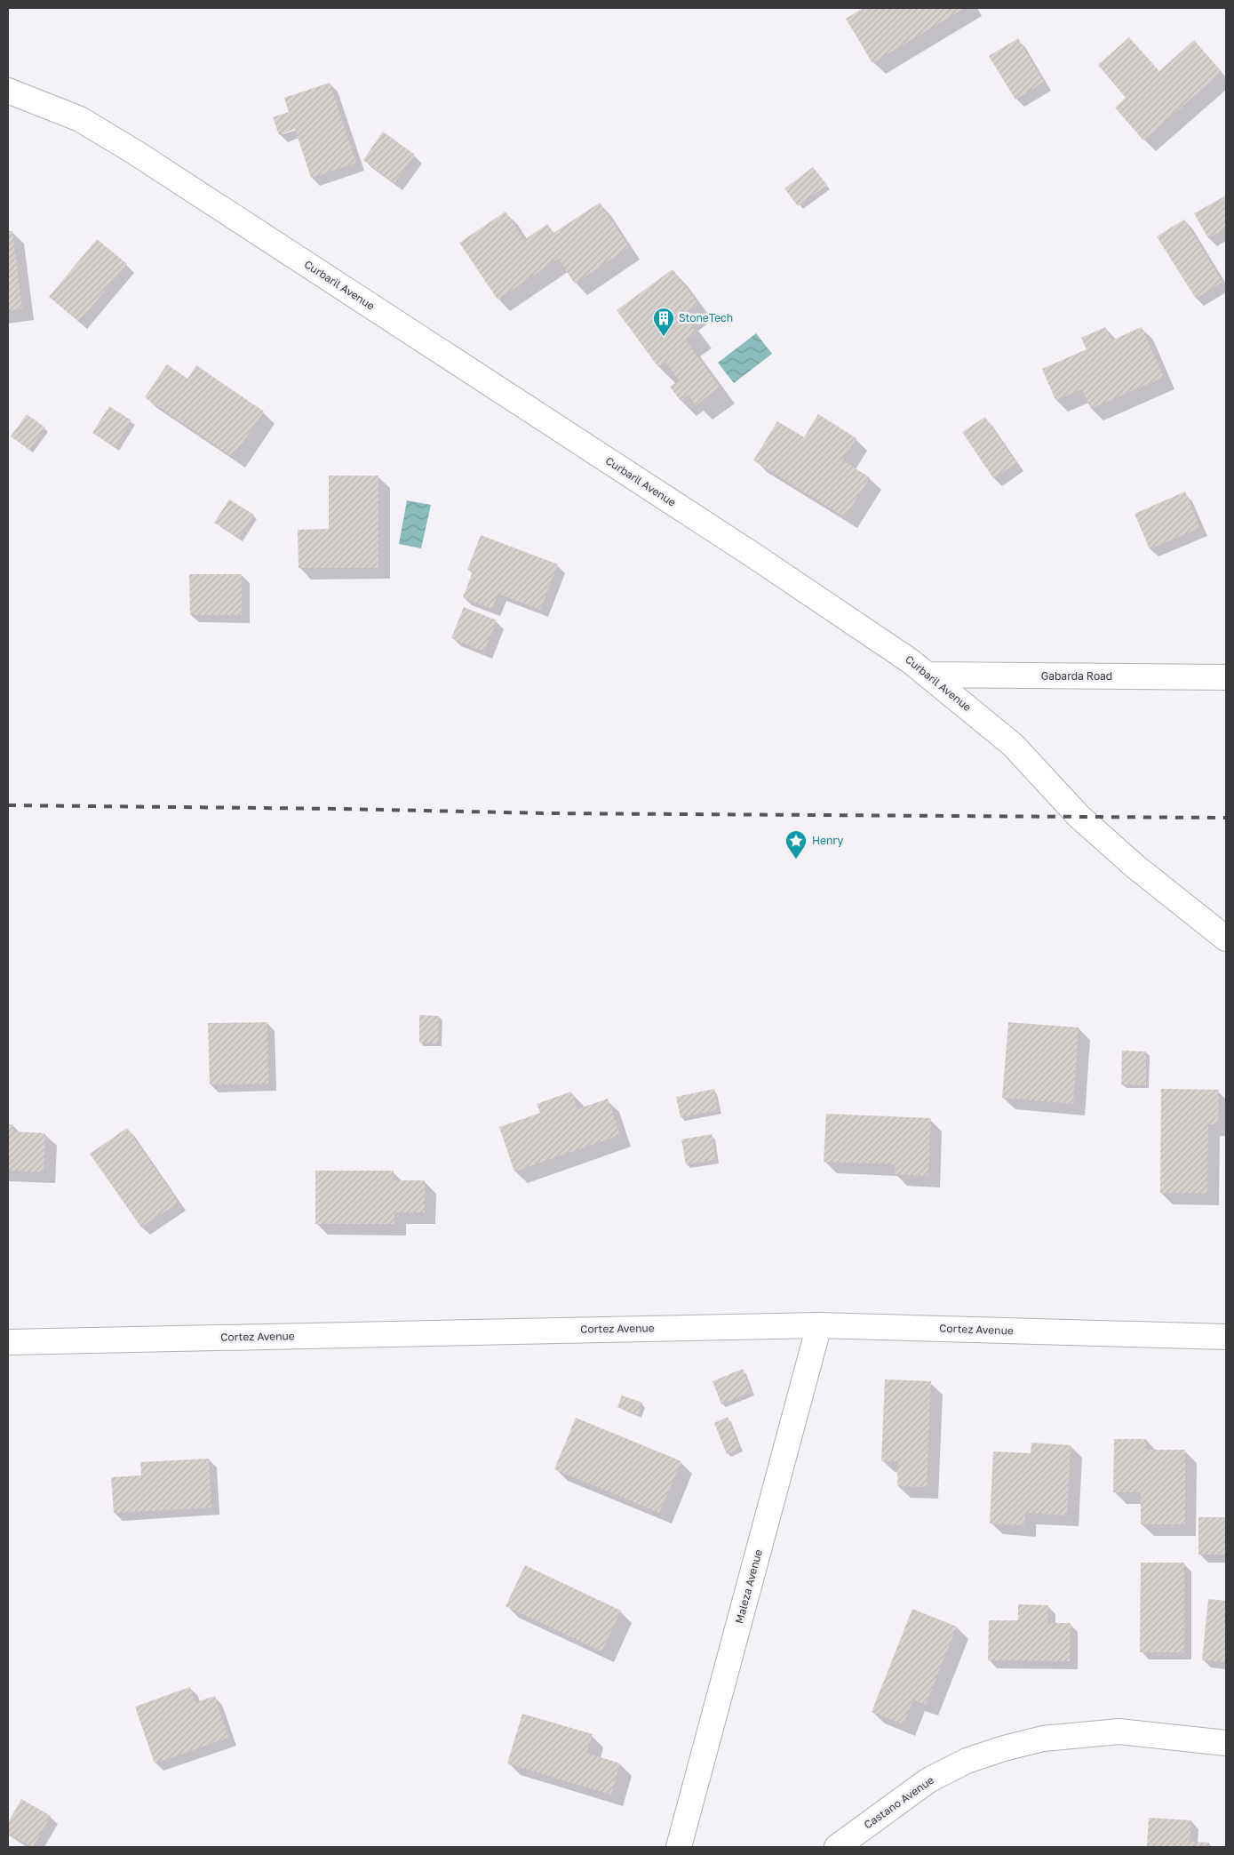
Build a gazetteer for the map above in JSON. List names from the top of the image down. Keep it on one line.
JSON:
{"streets":{"street":["Curbaril Avenue","Gabarda Road","Cortez Avenue","Maleza Avenue","Castano Avenue"]},"crossings":[["Curbaril Avenue","Gabarda Road"],["Cortez Avenue","Maleza Avenue"]],"places":{"building":["StoneTech"],"place":["Henry"]}}
